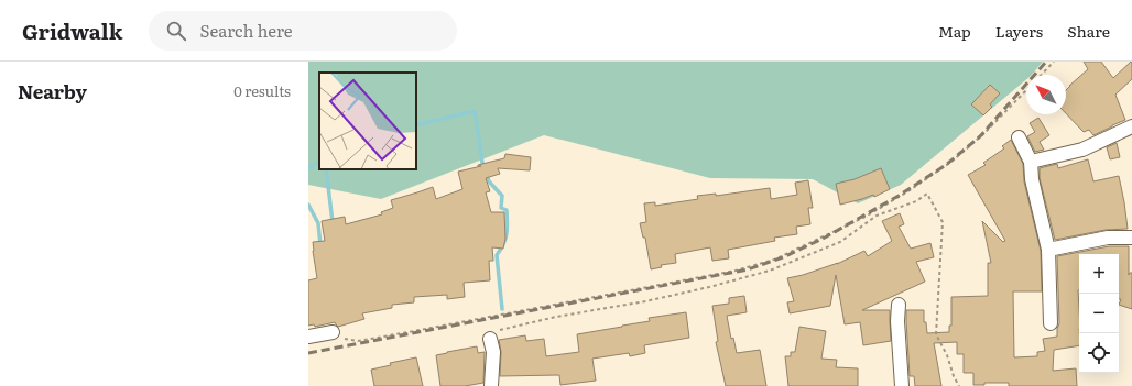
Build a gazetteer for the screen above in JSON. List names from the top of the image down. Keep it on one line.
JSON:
{"north":"top left","page":{"header":"Gridwalk","search":"Search here","nav":["Map","Layers","Share"],"heading":["Nearby","0 results"],"map_buttons":["+","−"]}}
